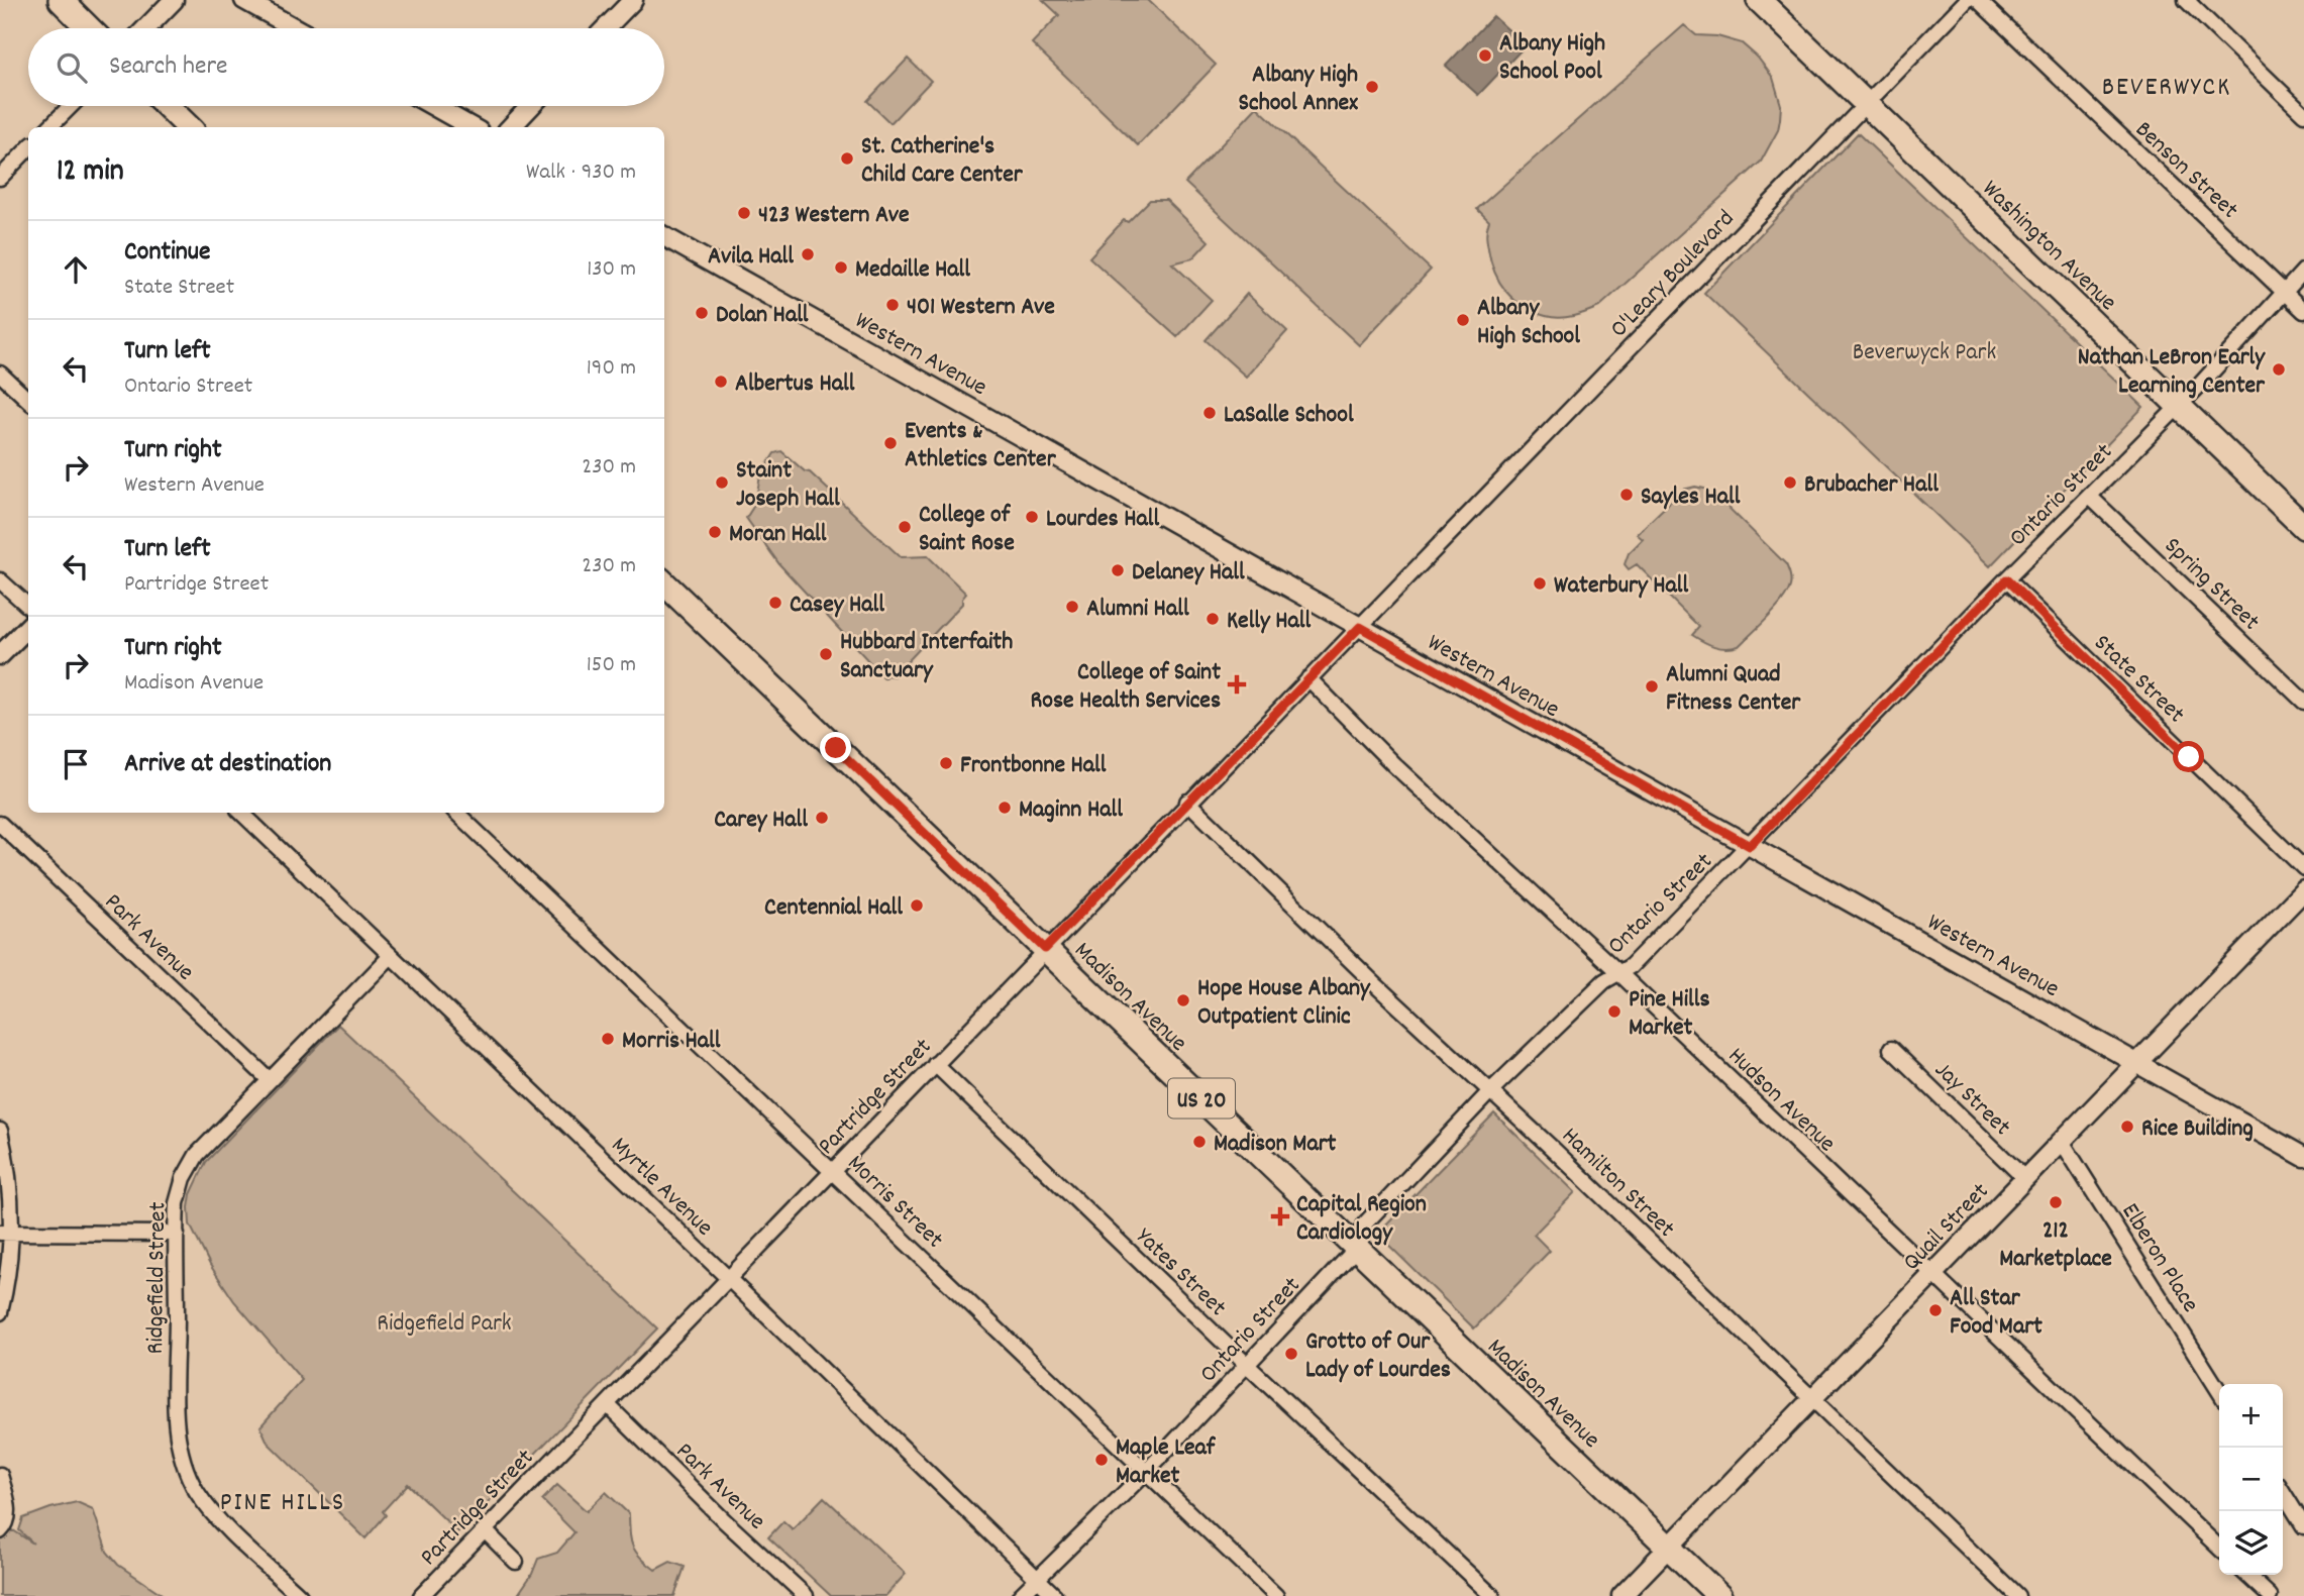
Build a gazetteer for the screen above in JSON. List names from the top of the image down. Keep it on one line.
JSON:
{"streets":{"main road":["Washington Avenue","Madison Avenue","US 20"],"street":["Benson Street","O'Leary Boulevard","Western Avenue","Ontario Street","Spring Street","State Street","Park Avenue","Partridge Street","Jay Street","Hudson Avenue","Hamilton Street","Myrtle Avenue","Morris Street","Quail Street","Elberon Place","Yates Street","Ridgefield Street"]},"crossings":[["Benson Street","Ontario Street"],["Washington Avenue","O'Leary Boulevard"],["Washington Avenue","Ontario Street"],["O'Leary Boulevard","Western Avenue"],["O'Leary Boulevard","Partridge Street"],["Western Avenue","Ontario Street"],["Western Avenue","Partridge Street"],["Western Avenue","Quail Street"],["Ontario Street","Spring Street"],["Ontario Street","State Street"],["Ontario Street","Madison Avenue"],["Ontario Street","Hudson Avenue"],["Ontario Street","Hamilton Street"],["Ontario Street","Myrtle Avenue"],["Ontario Street","Morris Street"],["Ontario Street","Yates Street"],["Park Avenue","Partridge Street"],["Park Avenue","Ridgefield Street"],["Madison Avenue","Partridge Street"],["Madison Avenue","Quail Street"],["Partridge Street","Hudson Avenue"],["Partridge Street","Hamilton Street"],["Partridge Street","Myrtle Avenue"],["Partridge Street","Morris Street"],["Partridge Street","Yates Street"],["Jay Street","Quail Street"],["Hudson Avenue","Quail Street"],["Hamilton Street","Quail Street"],["Myrtle Avenue","Ridgefield Street"],["Quail Street","Elberon Place"]],"districts":["BEVERWYCK","PINE HILLS"],"parks":["Beverwyck Park","Ridgefield Park"],"places":{"other":["Albany High School Pool","Albany High School Annex","St. Catherine's Child Care Center","423 Western Ave","Avila Hall","Medaille Hall","401 Western Ave","Dolan Hall","Albany High School","Nathan LeBron Early Learning Center","Albertus Hall","LaSalle School","Events & Athletics Center","Staint Joseph Hall","Brubacher Hall","Sayles Hall","Lourdes Hall","College of Saint Rose","Moran Hall","Delaney Hall","Waterbury Hall","Casey Hall","Alumni Hall","Kelly Hall","Hubbard Interfaith Sanctuary","Alumni Quad Fitness Center","Frontbonne Hall","Maginn Hall","Carey Hall","Centennial Hall","Hope House Albany Outpatient Clinic","Pine Hills Market","Morris Hall","Rice Building","Madison Mart","212 Marketplace","All Star Food Mart","Grotto of Our Lady of Lourdes","Maple Leaf Market"],"health":["College of Saint Rose Health Services","Capital Region Cardiology"]},"page":{"search":"Search here","heading":["12 min","Walk · 930 m"],"list":[["Continue","State Street","130 m"],["Turn left","Ontario Street","190 m"],["Turn right","Western Avenue","230 m"],["Turn left","Partridge Street","230 m"],["Turn right","Madison Avenue","150 m"],"Arrive at destination"],"map_buttons":["+","−"]}}
